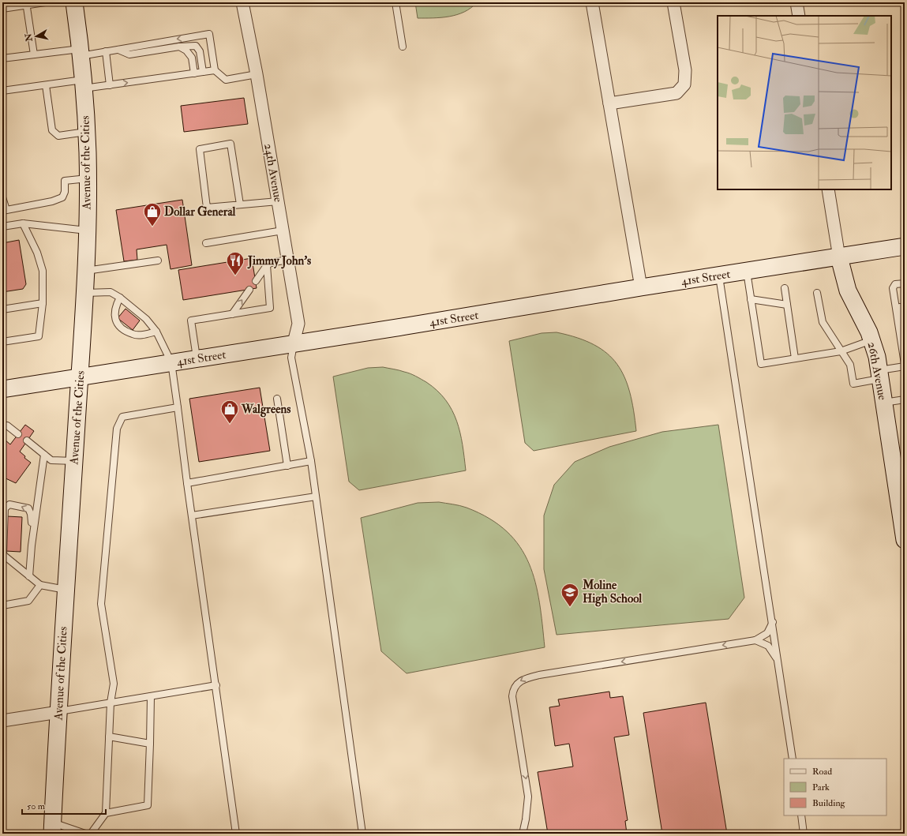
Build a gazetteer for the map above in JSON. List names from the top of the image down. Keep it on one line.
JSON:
{"streets":{"street":["Avenue of the Cities","24th Avenue","41st Street","26th Avenue"]},"crossings":[["Avenue of the Cities","41st Street"],["24th Avenue","41st Street"],["41st Street","26th Avenue"]],"places":{"shop":["Dollar General","Walgreens"],"restaurant":["Jimmy John's"],"school or university":["Moline High School"]},"legend":["Road","Park","Building"],"scale_bar":"50 m","north":"left"}
